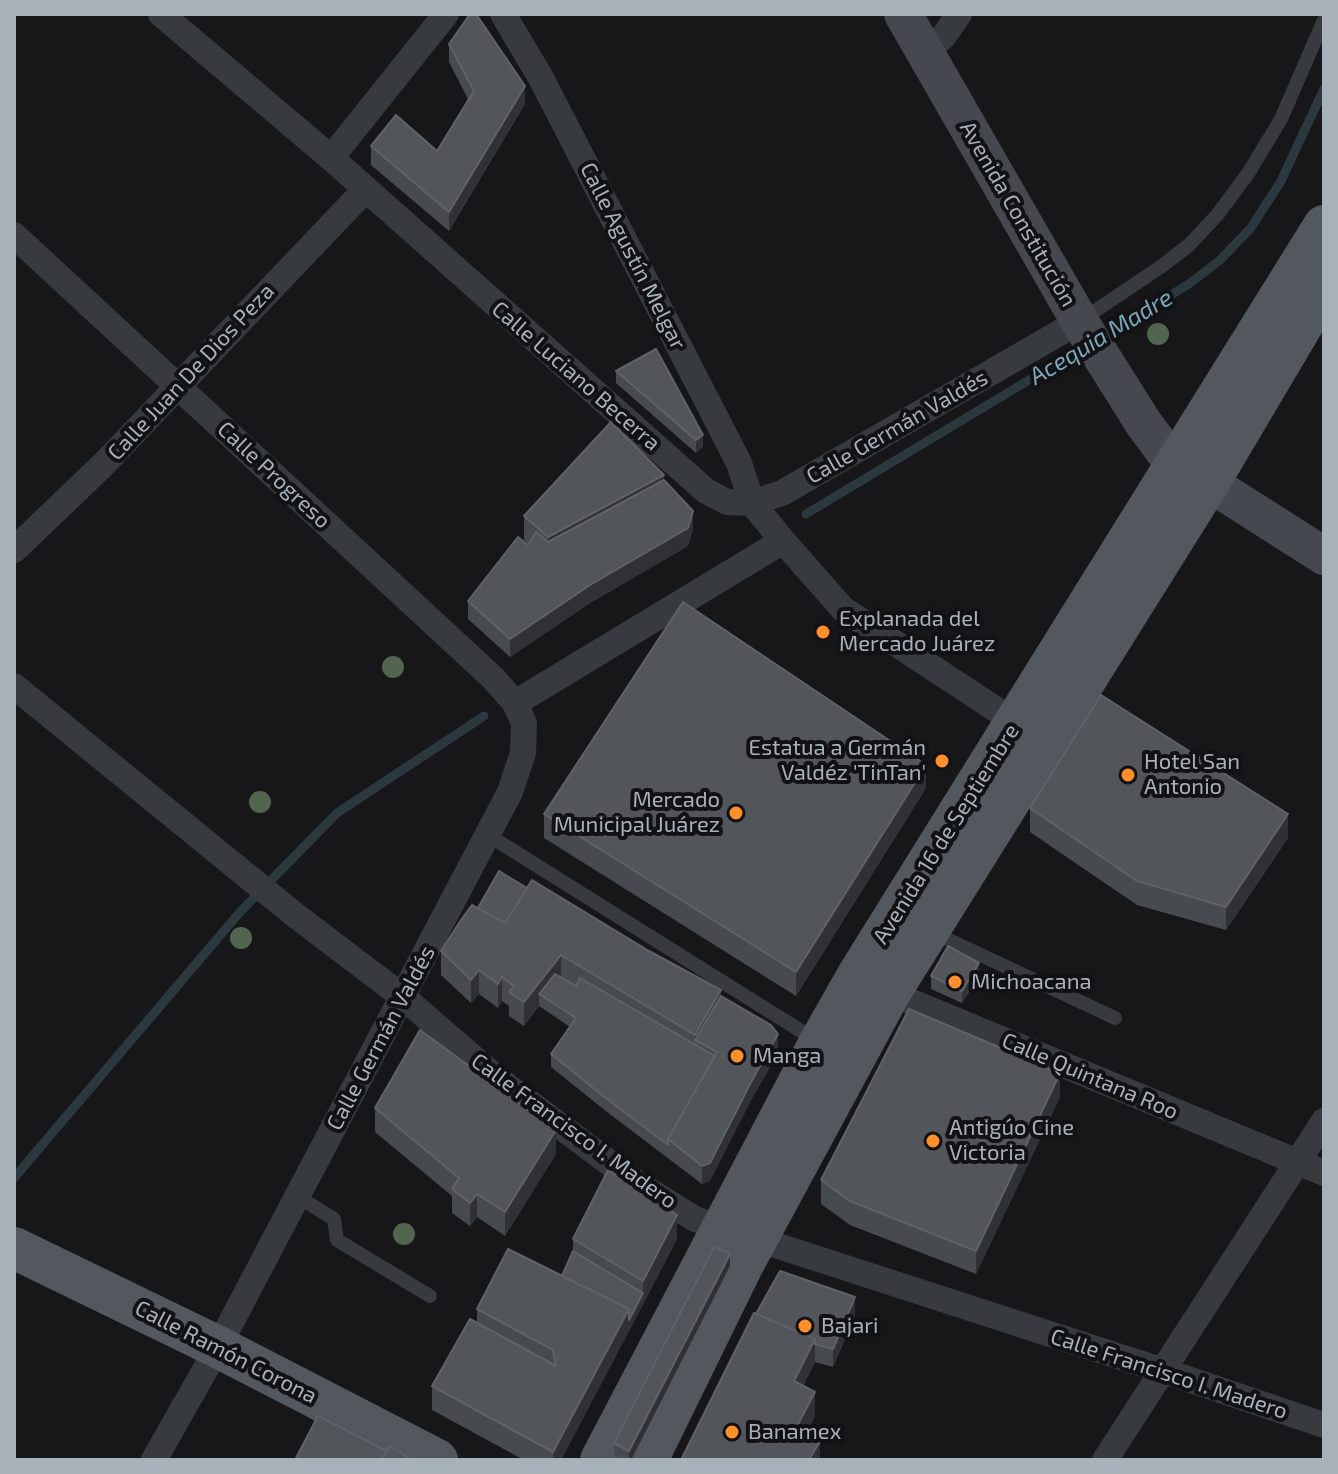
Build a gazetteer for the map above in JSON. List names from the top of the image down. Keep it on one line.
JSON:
{"streets":{"main road":["Avenida 16 de Septiembre","Calle Ramón Corona"],"street":["Avenida Constitución","Calle Agustín Melgar","Calle Juan De Dios Peza","Calle Luciano Becerra","Calle Germán Valdés","Calle Progreso","Calle Quintana Roo","Calle Francisco I. Madero"]},"crossings":[["Avenida Constitución","Calle Germán Valdés"],["Avenida Constitución","Avenida 16 de Septiembre"],["Calle Agustín Melgar","Calle Luciano Becerra"],["Calle Agustín Melgar","Calle Germán Valdés"],["Calle Juan De Dios Peza","Calle Luciano Becerra"],["Calle Juan De Dios Peza","Calle Progreso"],["Calle Luciano Becerra","Calle Germán Valdés"],["Calle Germán Valdés","Calle Progreso"],["Calle Germán Valdés","Calle Francisco I. Madero"],["Calle Germán Valdés","Calle Ramón Corona"],["Avenida 16 de Septiembre","Calle Quintana Roo"],["Avenida 16 de Septiembre","Calle Francisco I. Madero"]],"water":["Acequia Madre"],"places":["Explanada del Mercado Juárez","Estatua a Germán Valdéz 'TinTan'","Hotel San Antonio","Mercado Municipal Juárez","Michoacana","Manga","Antigúo Cine Victoria","Bajari","Banamex"]}
